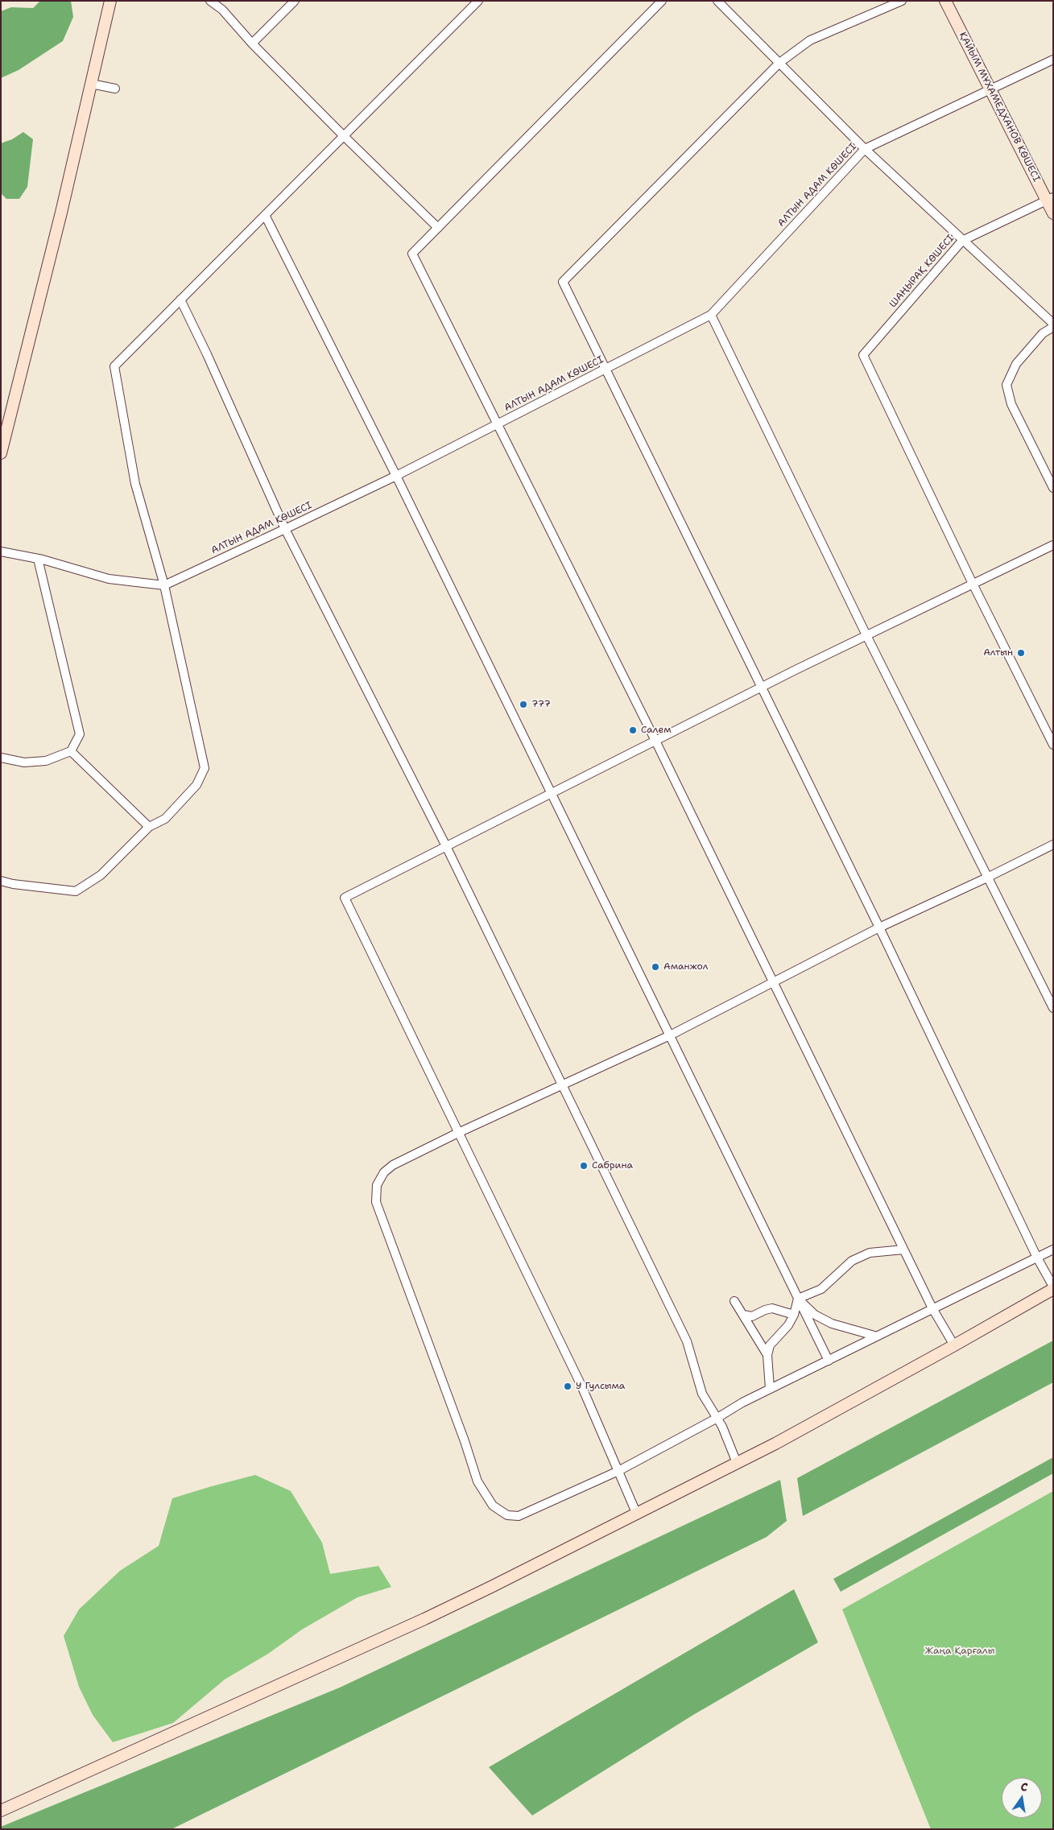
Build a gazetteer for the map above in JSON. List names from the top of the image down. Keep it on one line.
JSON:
{"streets":{"main road":["ҚАЙЫМ МҰХАМЕДХАНОВ КӨШЕСІ"],"street":["АЛТЫН АДАМ КӨШЕСІ","ШАҢЫРАҚ КӨШЕСІ"]},"crossings":[["ҚАЙЫМ МҰХАМЕДХАНОВ КӨШЕСІ","АЛТЫН АДАМ КӨШЕСІ"],["ҚАЙЫМ МҰХАМЕДХАНОВ КӨШЕСІ","ШАҢЫРАҚ КӨШЕСІ"]],"parks":["Жаңа Қарғалы"],"places":["Алтын","777","Салем","Аманжол","Сабрина","У Гулсыма"],"north":"top"}
